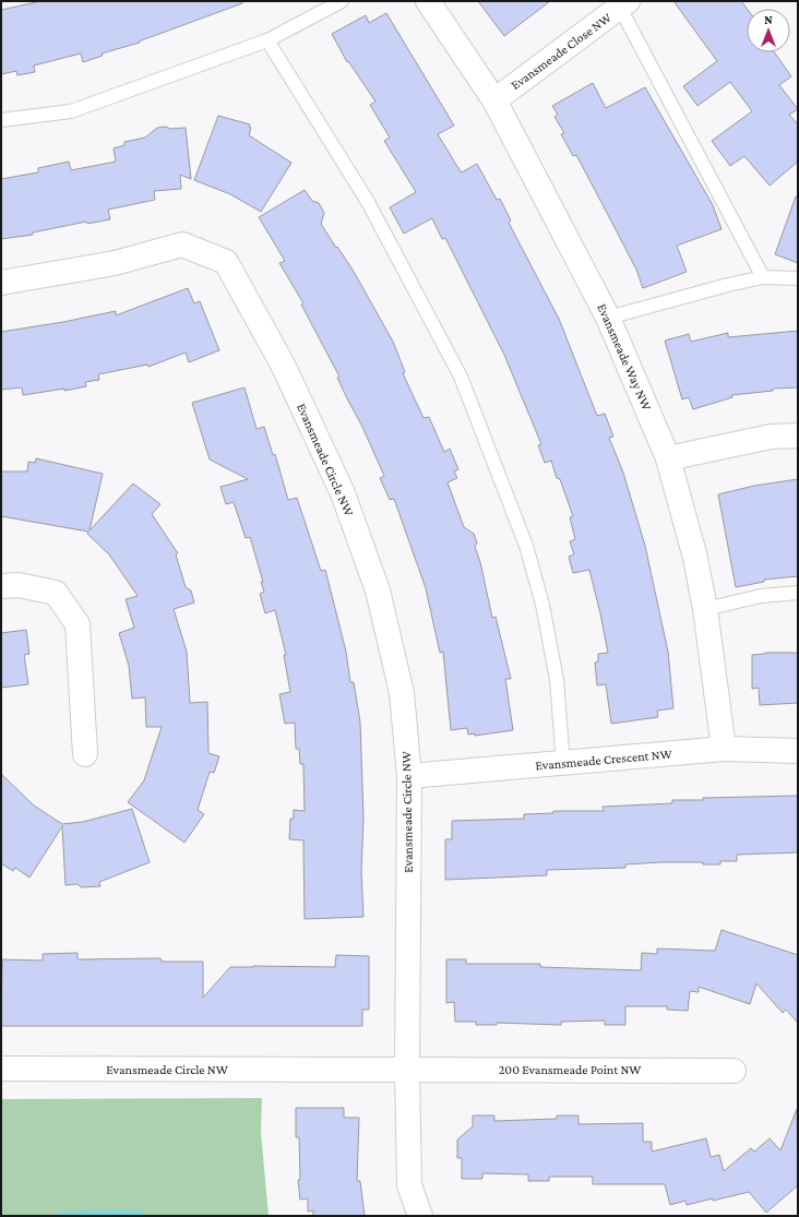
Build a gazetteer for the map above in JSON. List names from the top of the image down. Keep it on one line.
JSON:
{"streets":{"street":["Evansmeade Close NW","Evansmeade Way NW","Evansmeade Circle NW","Evansmeade Crescent NW","200 Evansmeade Point NW"]},"crossings":[["Evansmeade Close NW","Evansmeade Way NW"],["Evansmeade Way NW","Evansmeade Crescent NW"],["Evansmeade Circle NW","Evansmeade Crescent NW"],["Evansmeade Circle NW","200 Evansmeade Point NW"]],"north":"top"}
